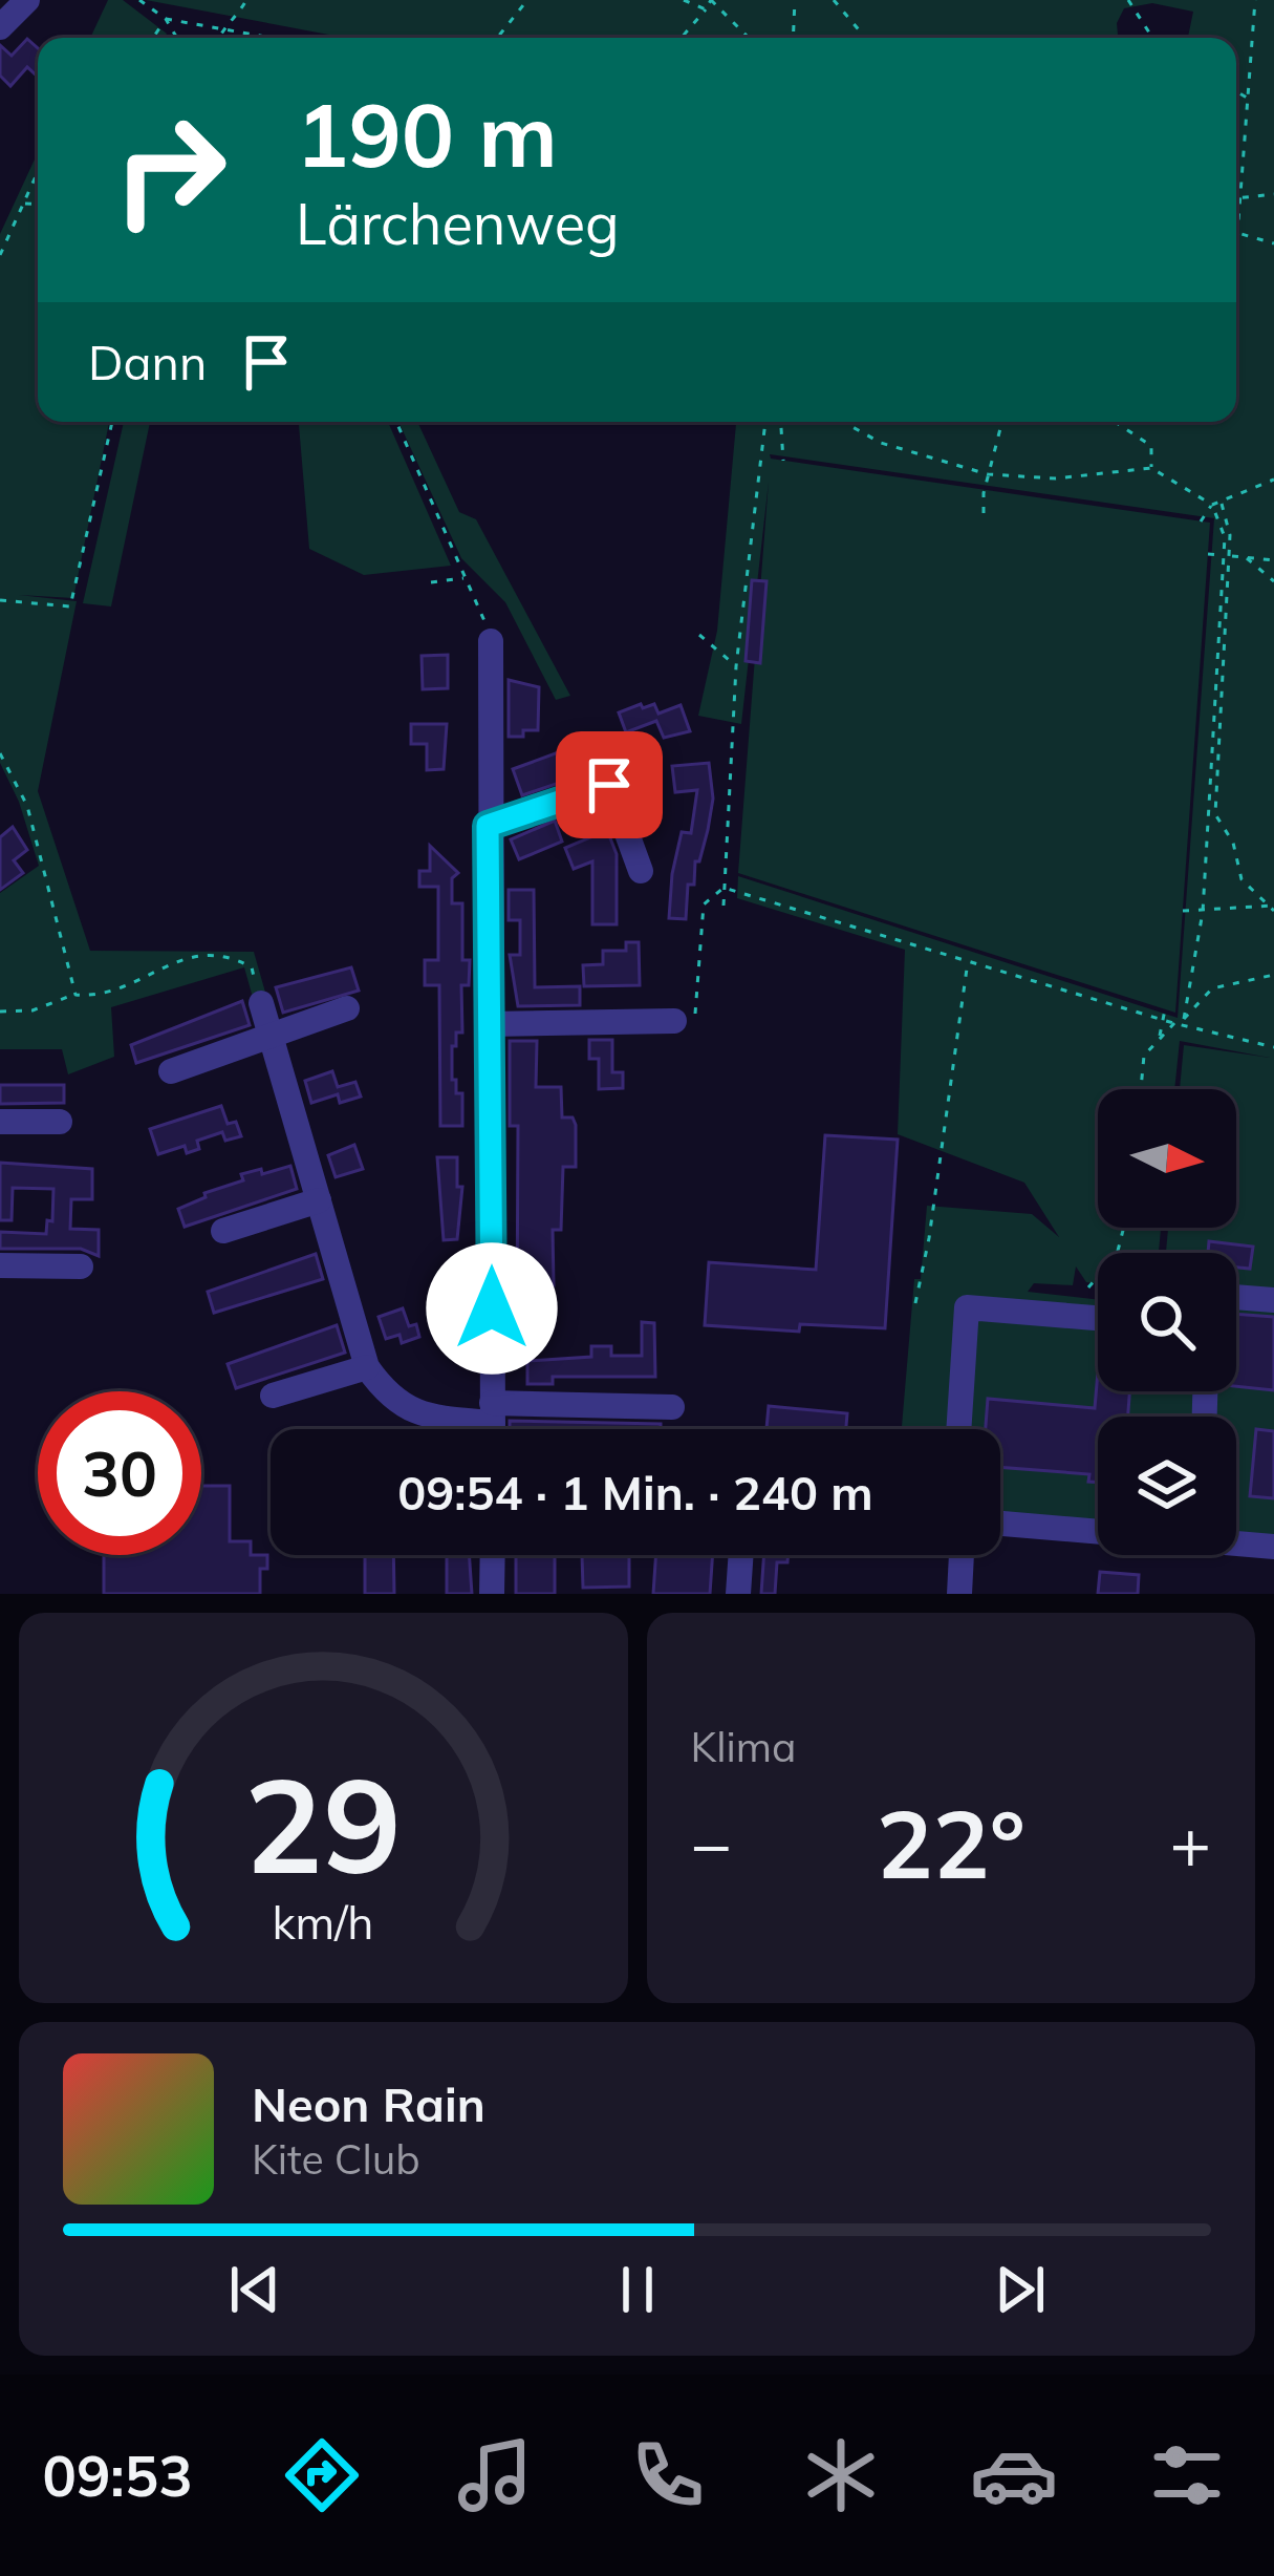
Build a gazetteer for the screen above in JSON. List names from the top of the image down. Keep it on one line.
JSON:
{"north":"right","page":{"turn":["190 m","Lärchenweg"],"then":"Dann","limit":"30","trip":"09:54 · 1 Min. · 240 m","tile":"Klima","heat":["−","22°","+"],"song":["Neon Rain","Kite Club"],"tabs":"09:53","gauge":["29","km/h"]}}
